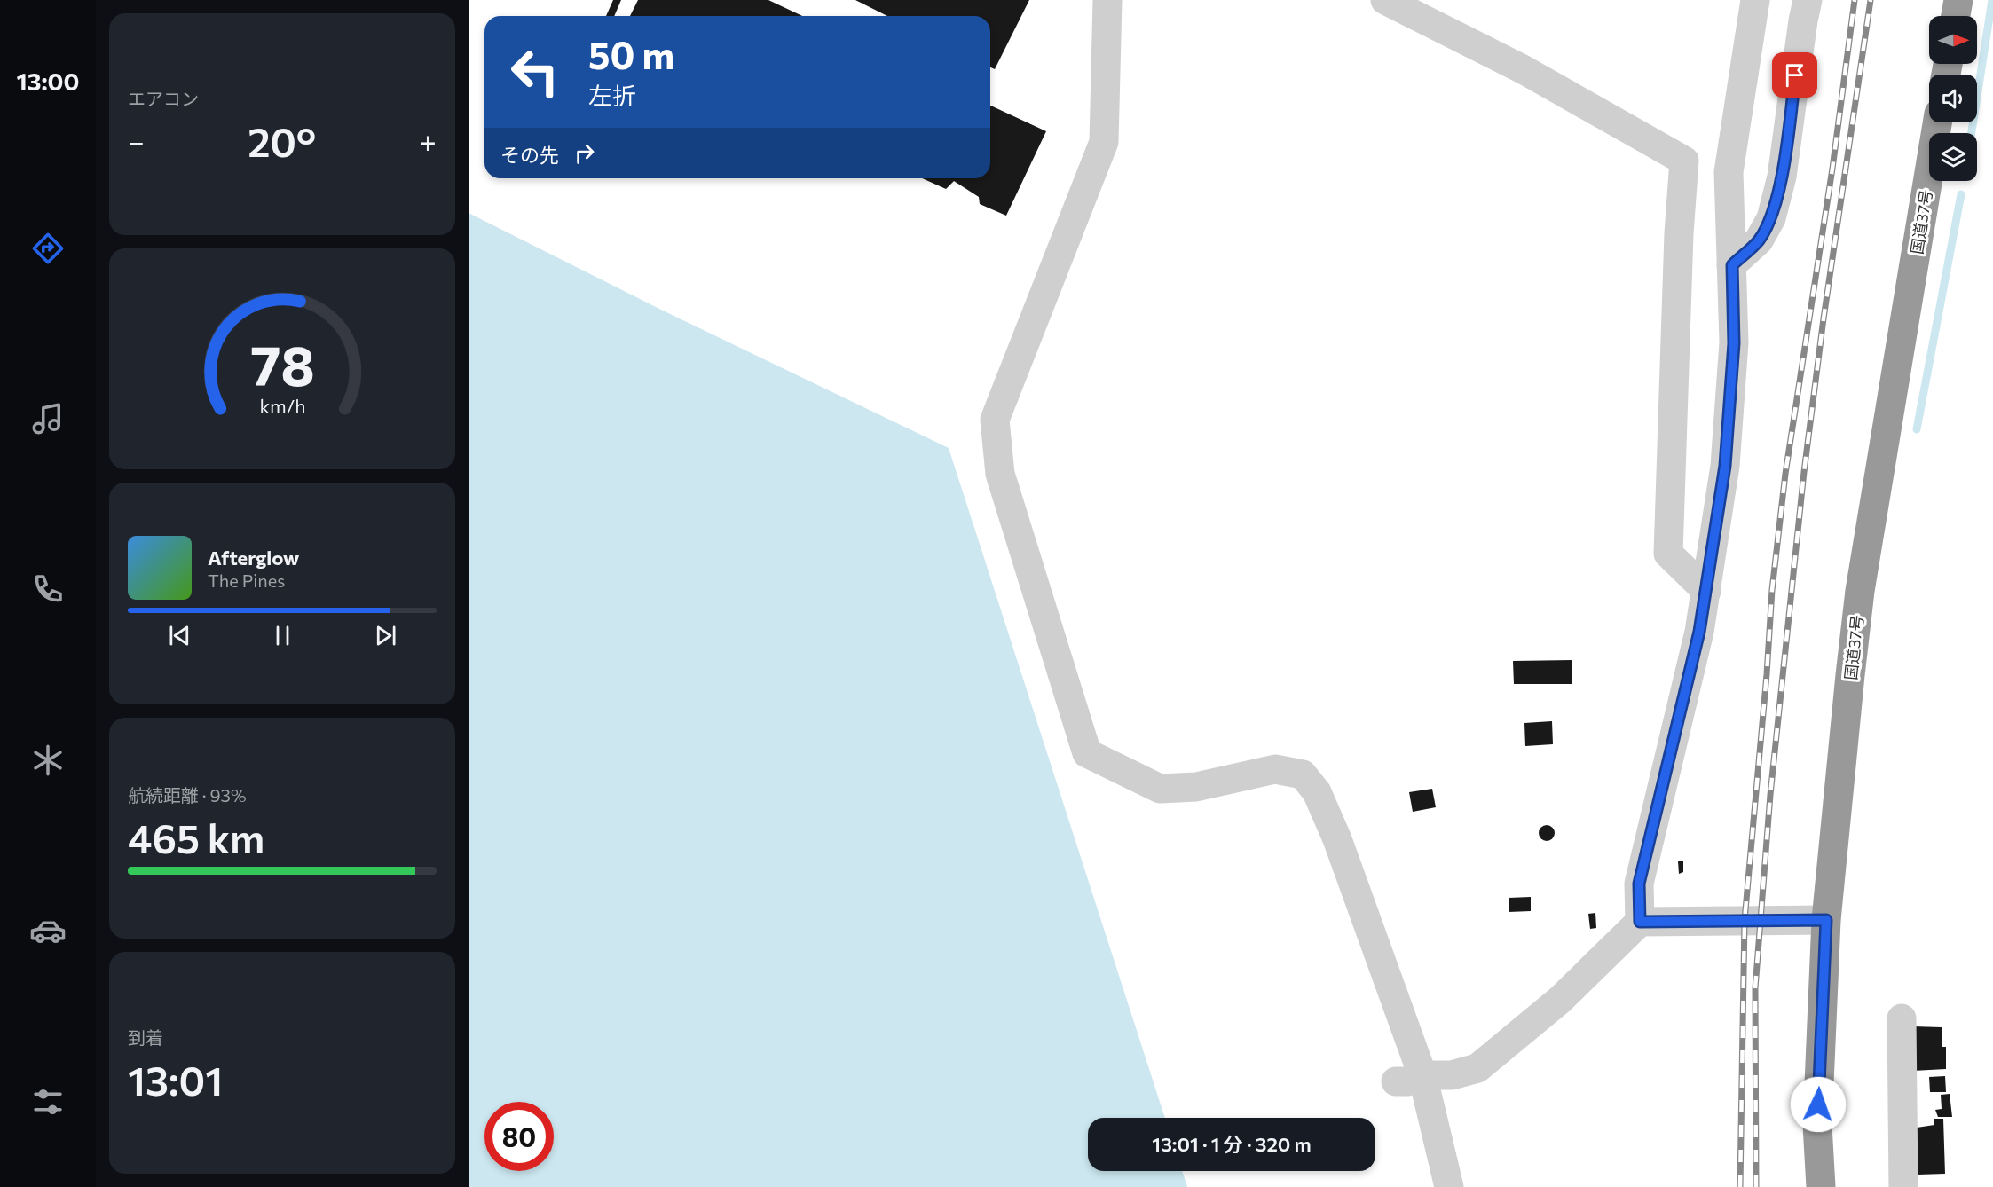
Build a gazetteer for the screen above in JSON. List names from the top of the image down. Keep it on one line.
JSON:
{"streets":{"highway":["国道37号"]},"north":"right","page":{"tabs":"13:00","tile":["エアコン",["航続距離 · 93%","465 km"],["到着","13:01"]],"turn":["50 m","左折"],"heat":["−","20°","+"],"then":"その先","song":["Afterglow","The Pines"],"limit":"80","trip":"13:01 · 1 分 · 320 m","gauge":["78","km/h"]}}
